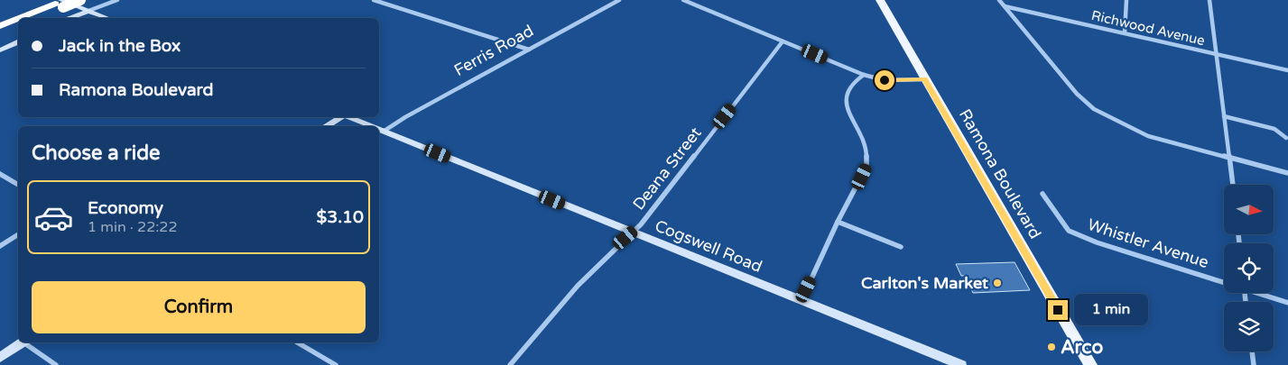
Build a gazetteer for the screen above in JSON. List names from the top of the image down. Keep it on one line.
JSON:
{"streets":{"main road":["Ramona Boulevard"],"street":["Richwood Avenue","Ferris Road","Deana Street","Whistler Avenue","Cogswell Road"]},"crossings":[["Ferris Road","Cogswell Road"],["Deana Street","Cogswell Road"]],"places":["Carlton's Market","Arco"],"north":"right","page":{"banner":["Jack in the Box","Ramona Boulevard"],"heading":"Choose a ride","list":[{"name":"Economy","note":"1 min · 22:22","value":"$3.10"}],"buttons":"Confirm","bubble":"1 min"}}
